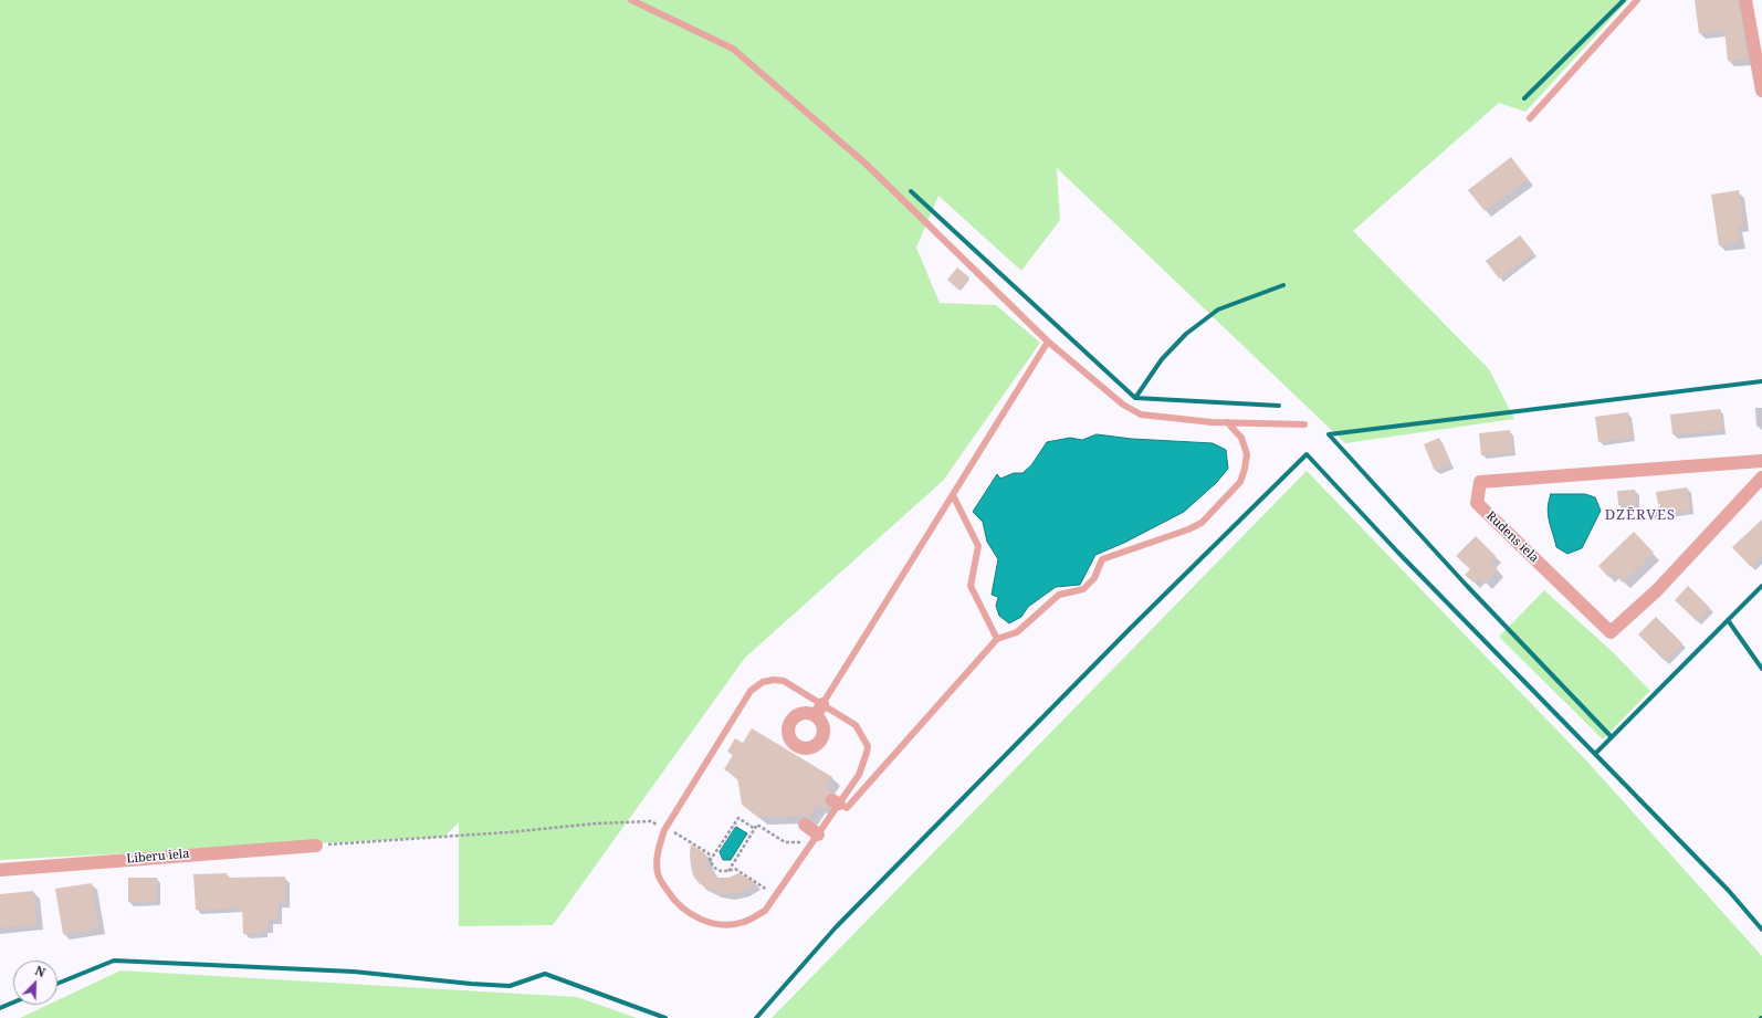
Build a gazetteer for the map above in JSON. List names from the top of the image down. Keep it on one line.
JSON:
{"streets":{"street":["Rudens iela","Liberu iela"]},"districts":["DZĒRVES"],"north":"top right"}
